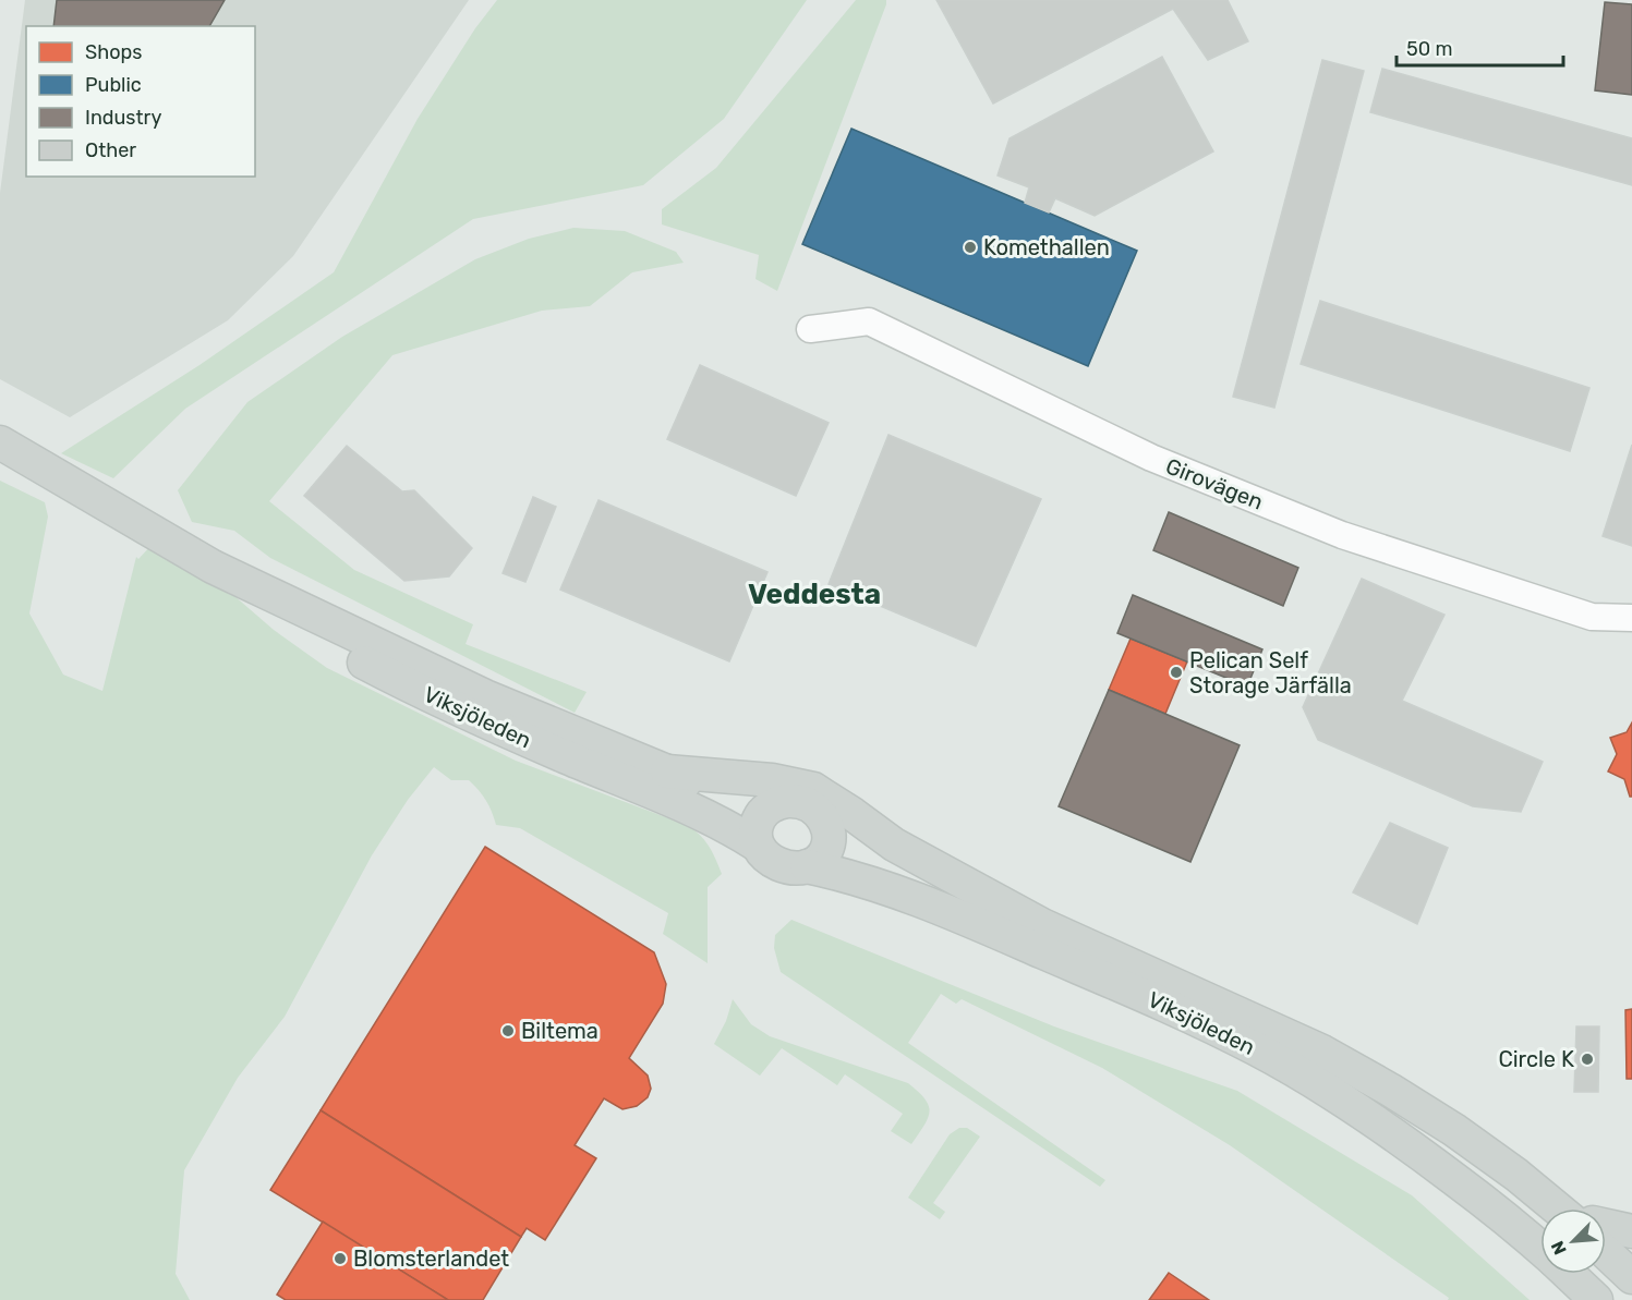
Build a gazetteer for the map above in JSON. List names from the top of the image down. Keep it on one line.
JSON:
{"streets":{"main road":["Viksjöleden"],"street":["Girovägen"]},"districts":["Veddesta"],"places":["Komethallen","Pelican Self Storage Järfälla","Biltema","Circle K","Blomsterlandet"],"legend":["Shops","Public","Industry","Other"],"scale_bar":"50 m","north":"bottom left"}
